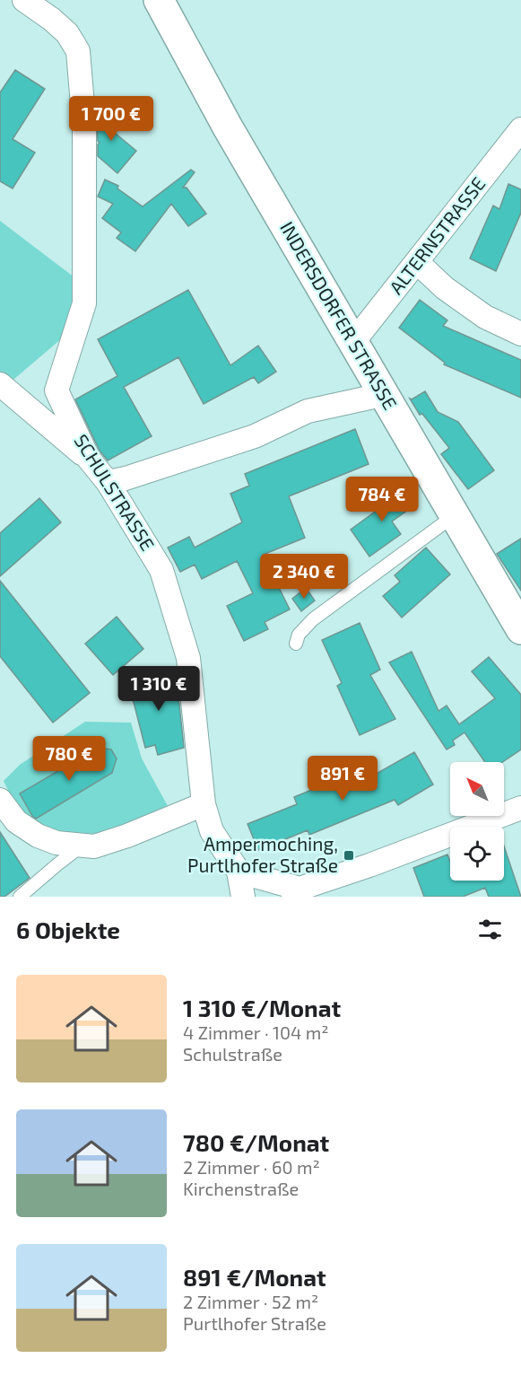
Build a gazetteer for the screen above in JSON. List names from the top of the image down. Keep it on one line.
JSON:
{"streets":{"street":["ALTERNSTRASSE","INDERSDORFER STRASSE","SCHULSTRASSE"]},"crossings":[["ALTERNSTRASSE","INDERSDORFER STRASSE"]],"places":{"transit":["Ampermoching, Purtlhofer Straße"]},"north":"top left","page":{"price":["1 700 €","784 €","2 340 €","1 310 €","780 €","891 €"],"heading":"6 Objekte","list":[{"name":"1 310 €/Monat","note":"4 Zimmer · 104 m² · Schulstraße"},{"name":"780 €/Monat","note":"2 Zimmer · 60 m² · Kirchenstraße"},{"name":"891 €/Monat","note":"2 Zimmer · 52 m² · Purtlhofer Straße"}]}}
